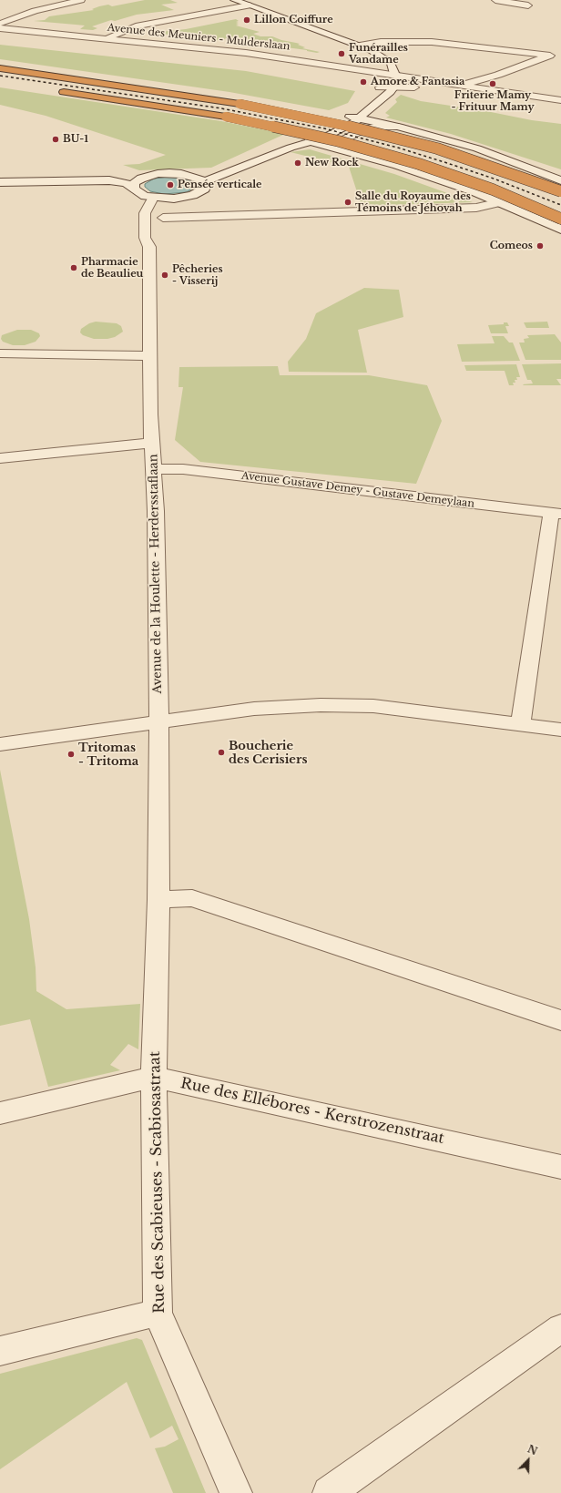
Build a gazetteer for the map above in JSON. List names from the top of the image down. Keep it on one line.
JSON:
{"streets":{"street":["Avenue des Meuniers - Mulderslaan","Avenue Gustave Demey - Gustave Demeylaan","Avenue de la Houlette - Herdersstaflaan","Rue des Ellébores - Kerstrozenstraat","Rue des Scabieuses - Scabiosastraat"]},"crossings":[["Avenue Gustave Demey - Gustave Demeylaan","Avenue de la Houlette - Herdersstaflaan"],["Avenue de la Houlette - Herdersstaflaan","Rue des Scabieuses - Scabiosastraat"],["Rue des Ellébores - Kerstrozenstraat","Rue des Scabieuses - Scabiosastraat"]],"places":["Lillon Coiffure","Funérailles Vandame","Amore & Fantasia","Friterie Mamy - Frituur Mamy","BU-1","New Rock","Pensée verticale","Salle du Royaume des Témoins de Jéhovah","Comeos","Pharmacie de Beaulieu","Pêcheries - Visserij","Boucherie des Cerisiers","Tritomas - Tritoma"],"north":"top right"}
